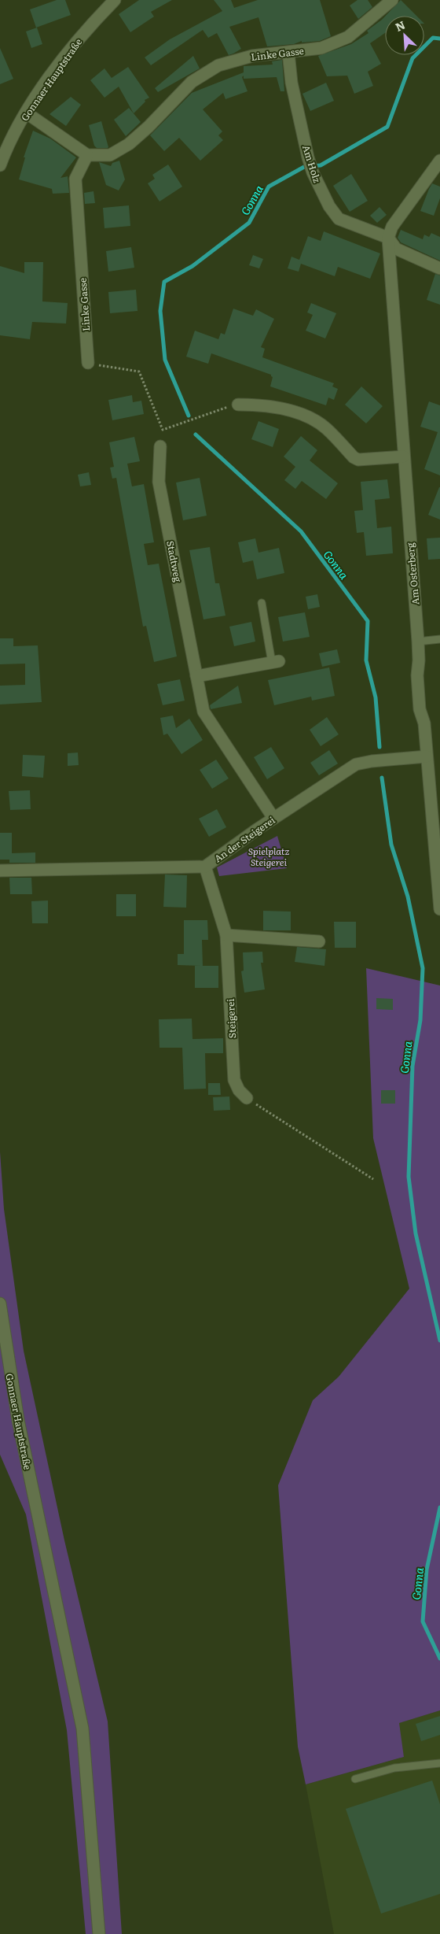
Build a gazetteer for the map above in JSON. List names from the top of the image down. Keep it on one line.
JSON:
{"streets":{"street":["Linke Gasse","Gonnaer Hauptstraße","Am Holz","Stadtweg","Am Osterberg","An der Steigerei","Steigerei"]},"crossings":[["Linke Gasse","Am Holz"],["Am Holz","Am Osterberg"],["Stadtweg","An der Steigerei"],["Am Osterberg","An der Steigerei"],["An der Steigerei","Steigerei"]],"water":["Gonna"],"parks":["Spielplatz Steigerei"],"north":"top left"}
